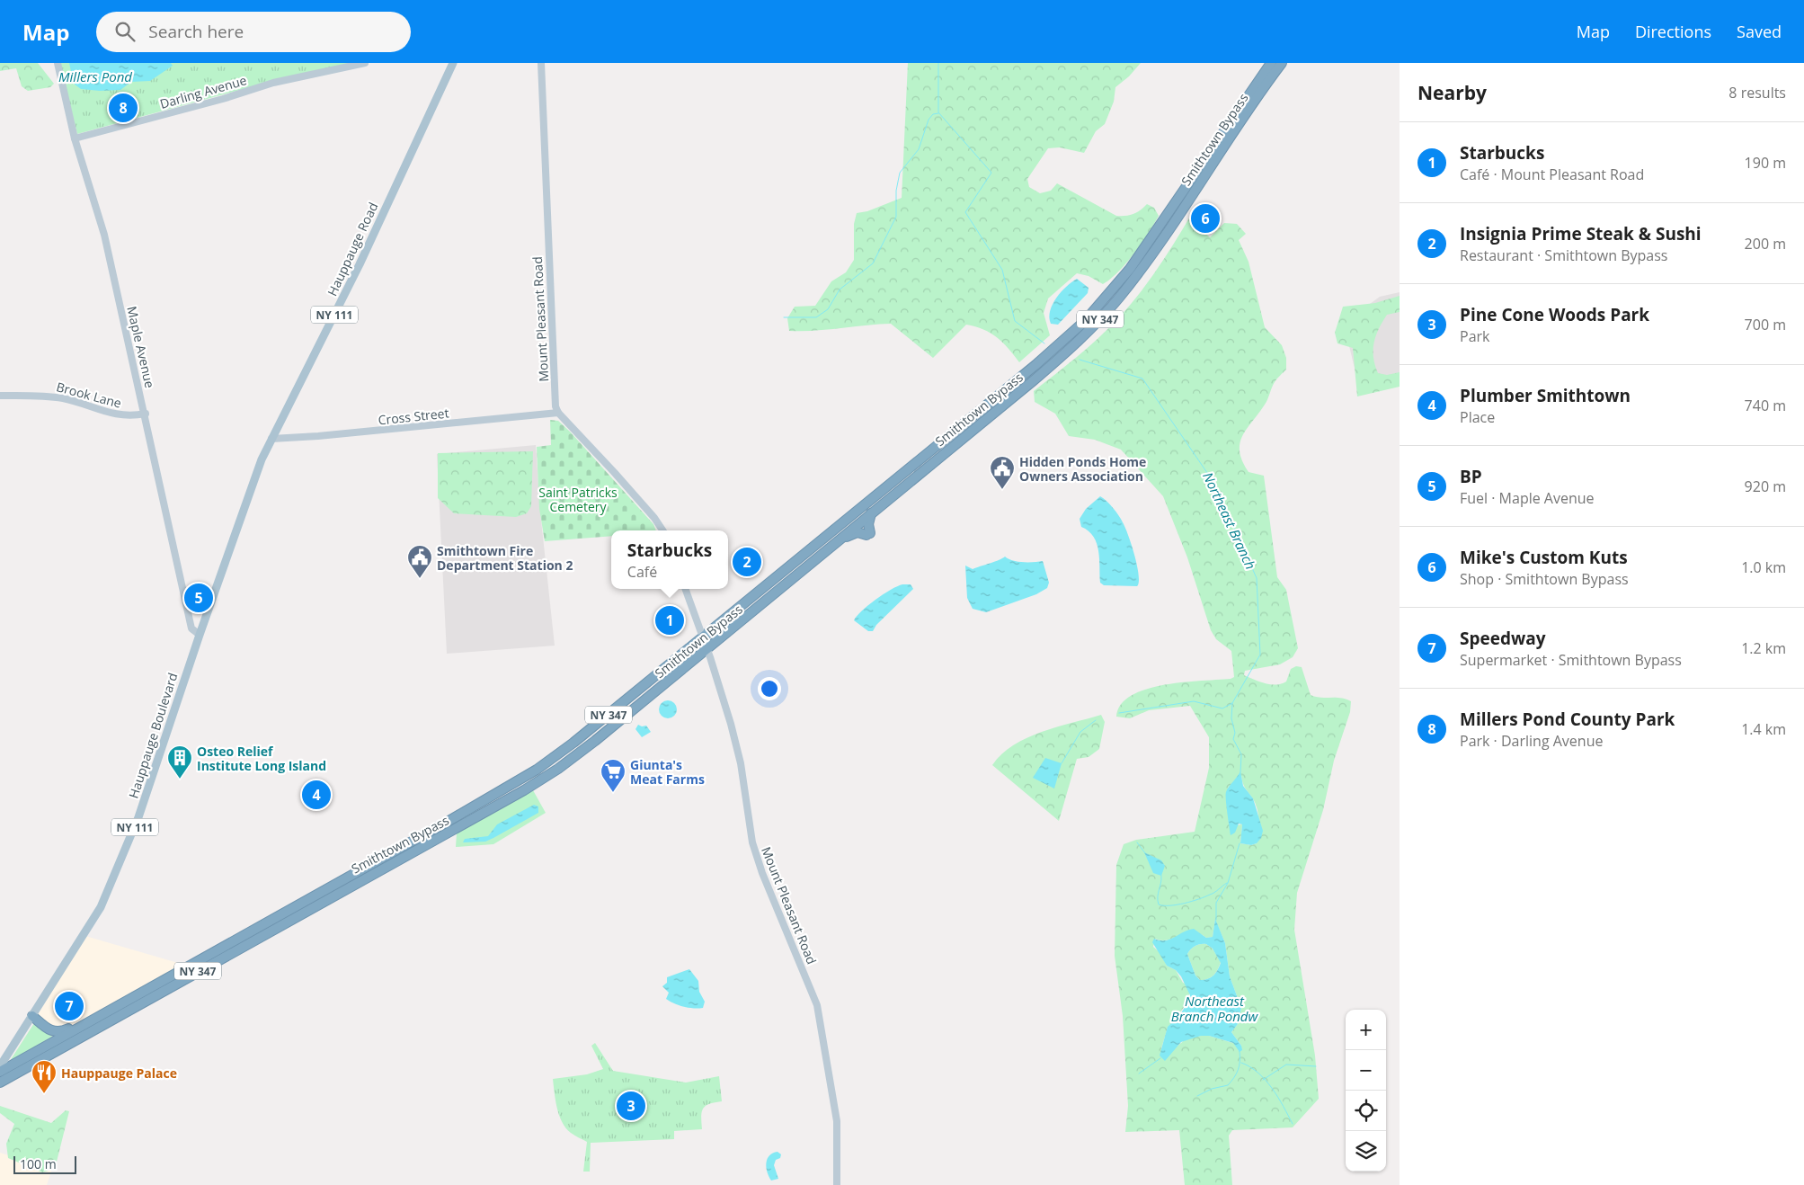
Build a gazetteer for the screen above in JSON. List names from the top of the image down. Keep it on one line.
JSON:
{"streets":{"highway":["Smithtown Bypass","NY 347"],"main road":["Hauppauge Road","NY 111","Hauppauge Boulevard"],"street":["Darling Avenue","Mount Pleasant Road","Maple Avenue","Brook Lane","Cross Street"]},"crossings":[["Darling Avenue","Maple Avenue"],["Smithtown Bypass","Mount Pleasant Road"],["Hauppauge Road","Cross Street"],["Hauppauge Road","Hauppauge Boulevard"],["Mount Pleasant Road","Cross Street"],["Maple Avenue","Brook Lane"],["Maple Avenue","Hauppauge Boulevard"]],"water":["Millers Pond","Northeast Branch","Northeast Branch Pondw"],"parks":["Saint Patricks Cemetery"],"places":{"public building":["Hidden Ponds Home Owners Association","Smithtown Fire Department Station 2"],"building":["Osteo Relief Institute Long Island"],"supermarket":["Giunta's Meat Farms"],"restaurant":["Hauppauge Palace"]},"scale_bar":"100 m","page":{"header":"Map","search":"Search here","nav":["Map","Directions","Saved"],"heading":["Nearby","8 results"],"pins":["8","6","2","5","1","4","7","3"],"list":[{"mark":"1","name":"Starbucks","note":"Café · Mount Pleasant Road","value":"190 m"},{"mark":"2","name":"Insignia Prime Steak & Sushi","note":"Restaurant · Smithtown Bypass","value":"200 m"},{"mark":"3","name":"Pine Cone Woods Park","note":"Park","value":"700 m"},{"mark":"4","name":"Plumber Smithtown","note":"Place","value":"740 m"},{"mark":"5","name":"BP","note":"Fuel · Maple Avenue","value":"920 m"},{"mark":"6","name":"Mike's Custom Kuts","note":"Shop · Smithtown Bypass","value":"1.0 km"},{"mark":"7","name":"Speedway","note":"Supermarket · Smithtown Bypass","value":"1.2 km"},{"mark":"8","name":"Millers Pond County Park","note":"Park · Darling Avenue","value":"1.4 km"}],"popup":["Starbucks","Café"],"map_buttons":["+","−"],"scale":"100 m"}}
